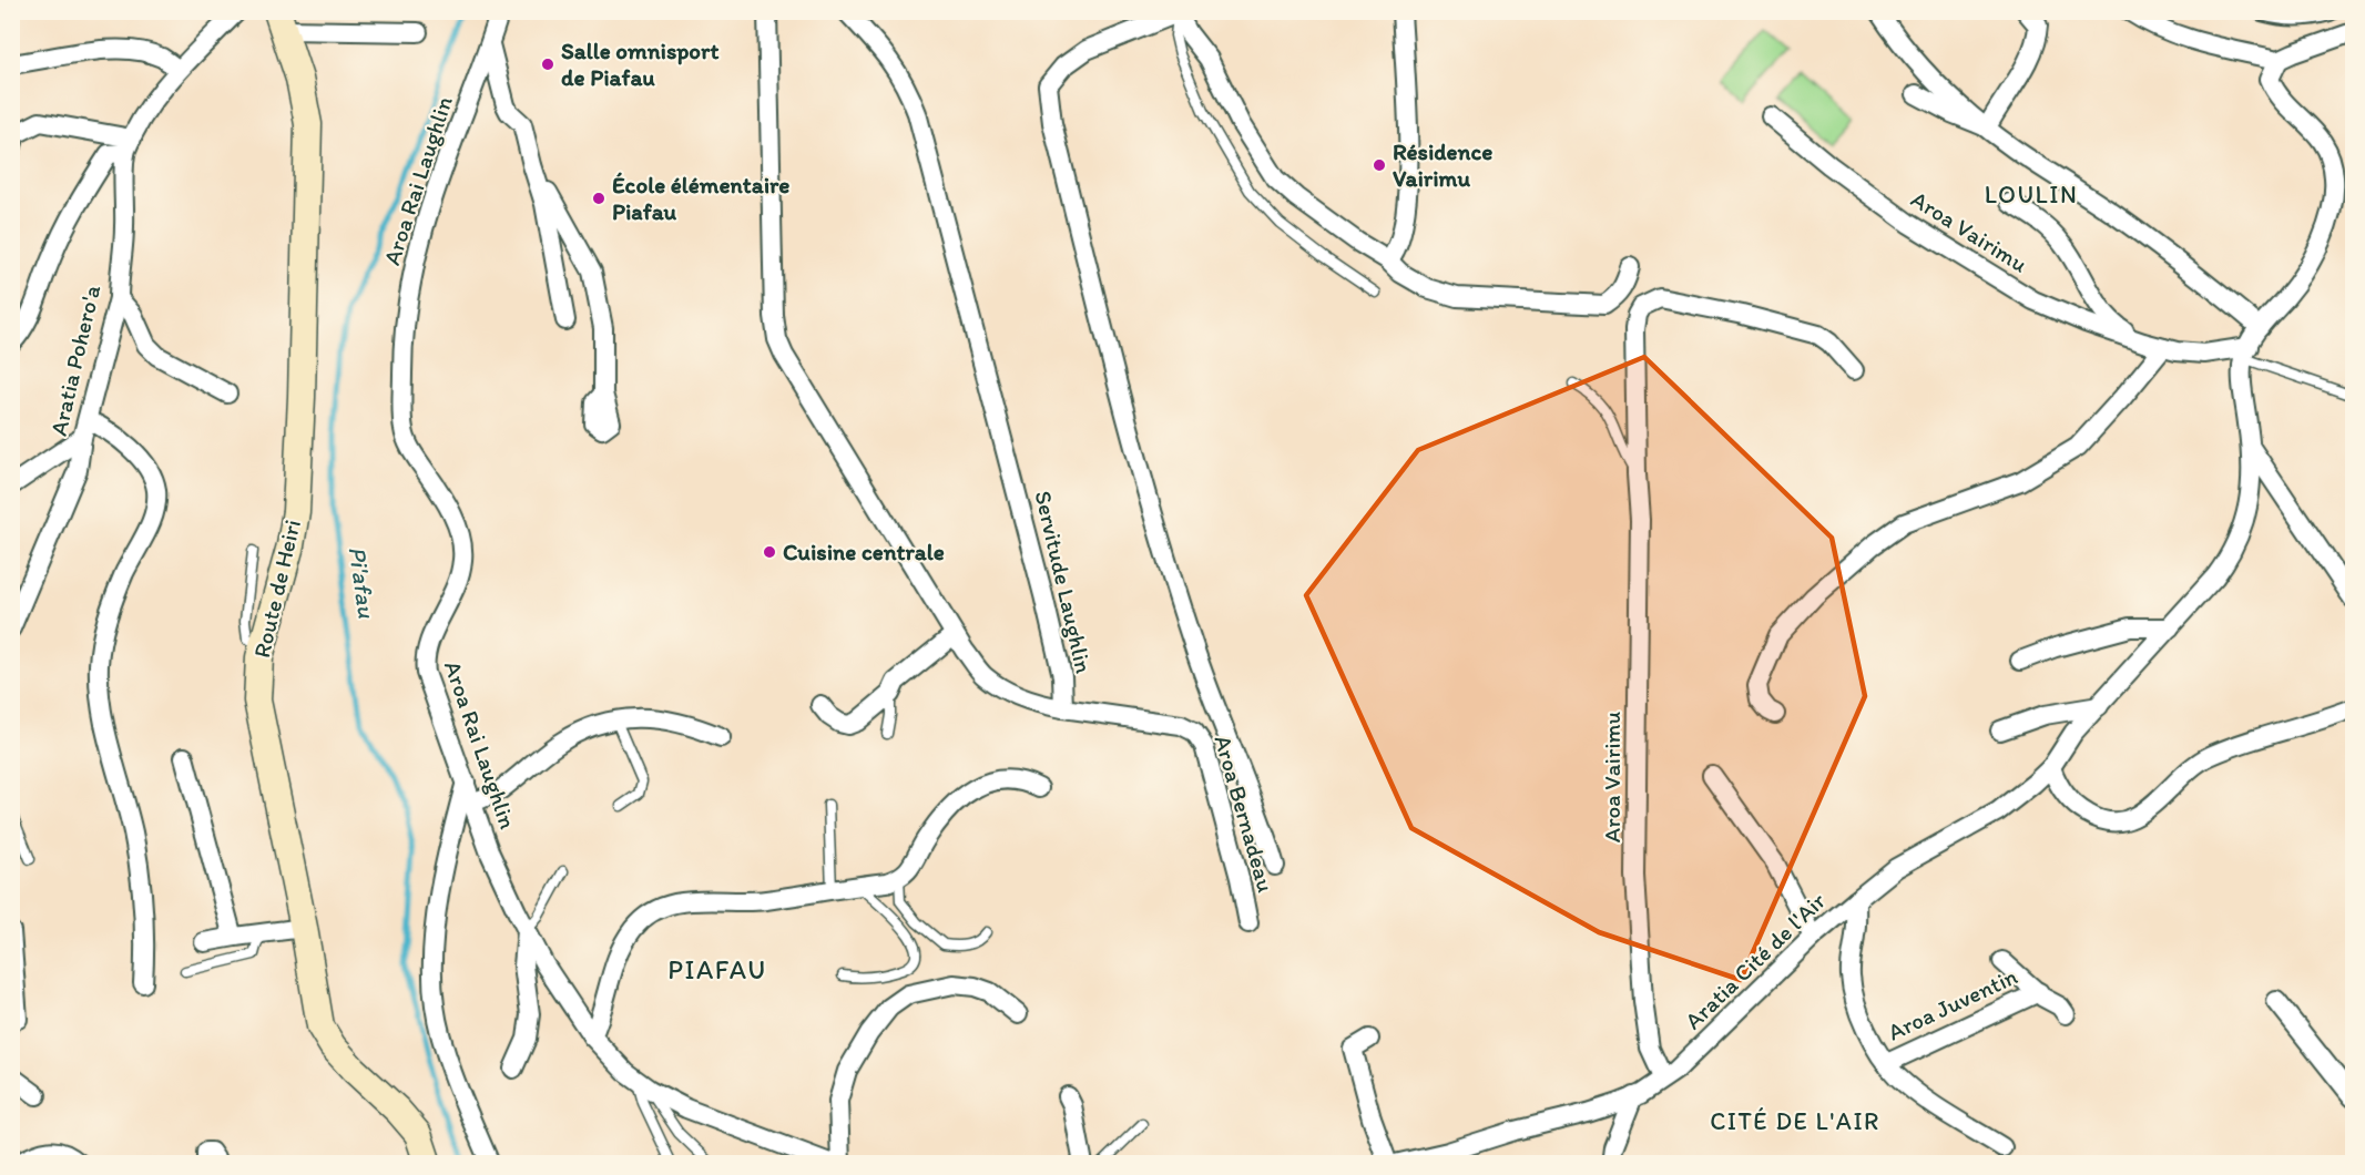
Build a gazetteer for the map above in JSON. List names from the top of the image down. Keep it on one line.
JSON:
{"streets":{"main road":["Route de Heiri"],"street":["Aroa Rai Laughlin","Aroa Vairimu","Aratia Pohero'a","Servitude Laughlin","Aroa Bernadeau","Aratia Cité de l'Air","Aroa Juventin"]},"crossings":[["Aroa Vairimu","Aratia Cité de l'Air"],["Servitude Laughlin","Aroa Bernadeau"],["Aratia Cité de l'Air","Aroa Juventin"]],"districts":["LOULIN","PIAFAU","CITÉ DE L'AIR"],"water":["Pi'afau"],"places":["Salle omnisport de Piafau","Résidence Vairimu","École élémentaire Piafau","Cuisine centrale"]}
